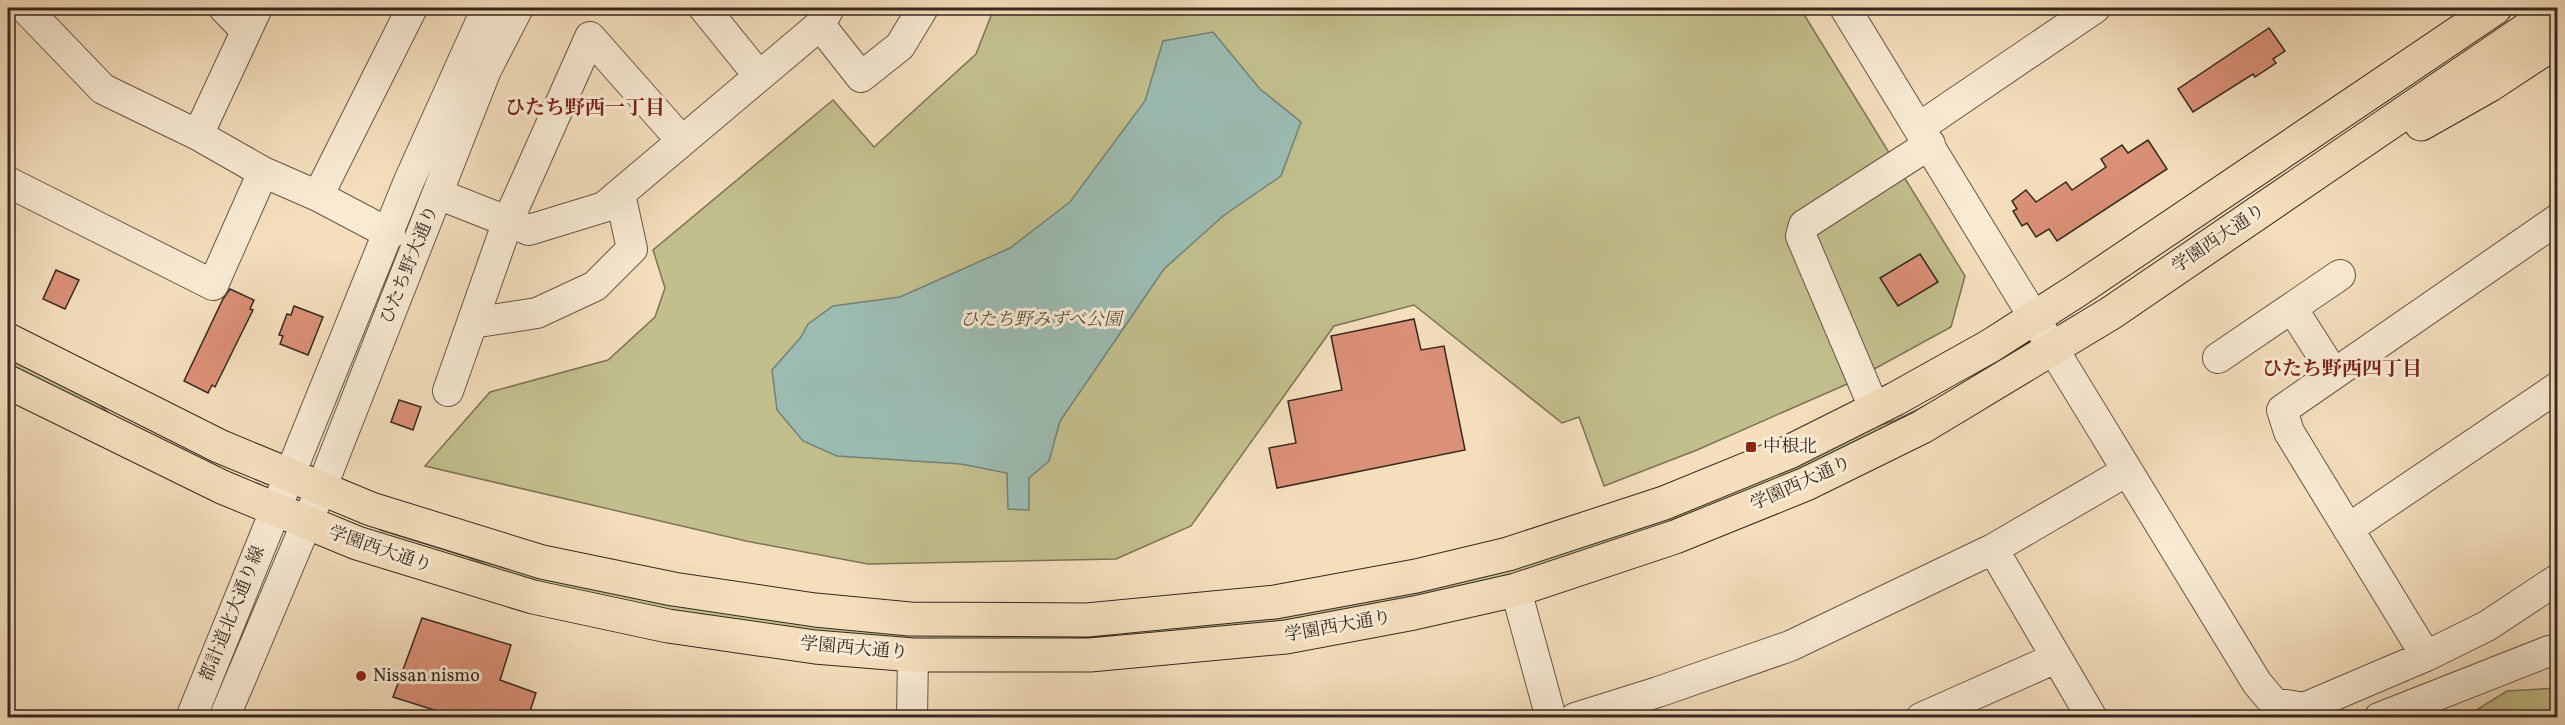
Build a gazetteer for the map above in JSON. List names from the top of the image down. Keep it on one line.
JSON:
{"streets":{"main road":["学園西大通り"],"street":["ひたち野大通り","都計道北大通り線"]},"crossings":[["学園西大通り","ひたち野大通り"],["学園西大通り","都計道北大通り線"],["ひたち野大通り","都計道北大通り線"]],"districts":["ひたち野西一丁目","ひたち野西四丁目"],"parks":["ひたち野みずべ公園"],"places":{"transit":["中根北"],"other":["Nissan nismo"]}}
